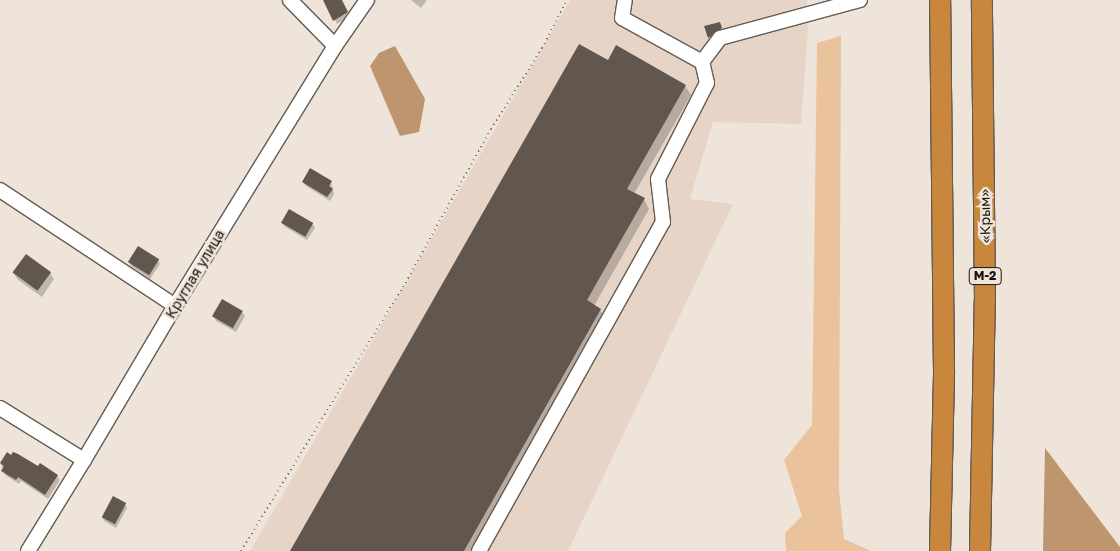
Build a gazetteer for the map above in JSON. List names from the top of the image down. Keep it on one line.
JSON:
{"streets":{"highway":["«Крым»","М-2"],"street":["Круглая улица"]}}
